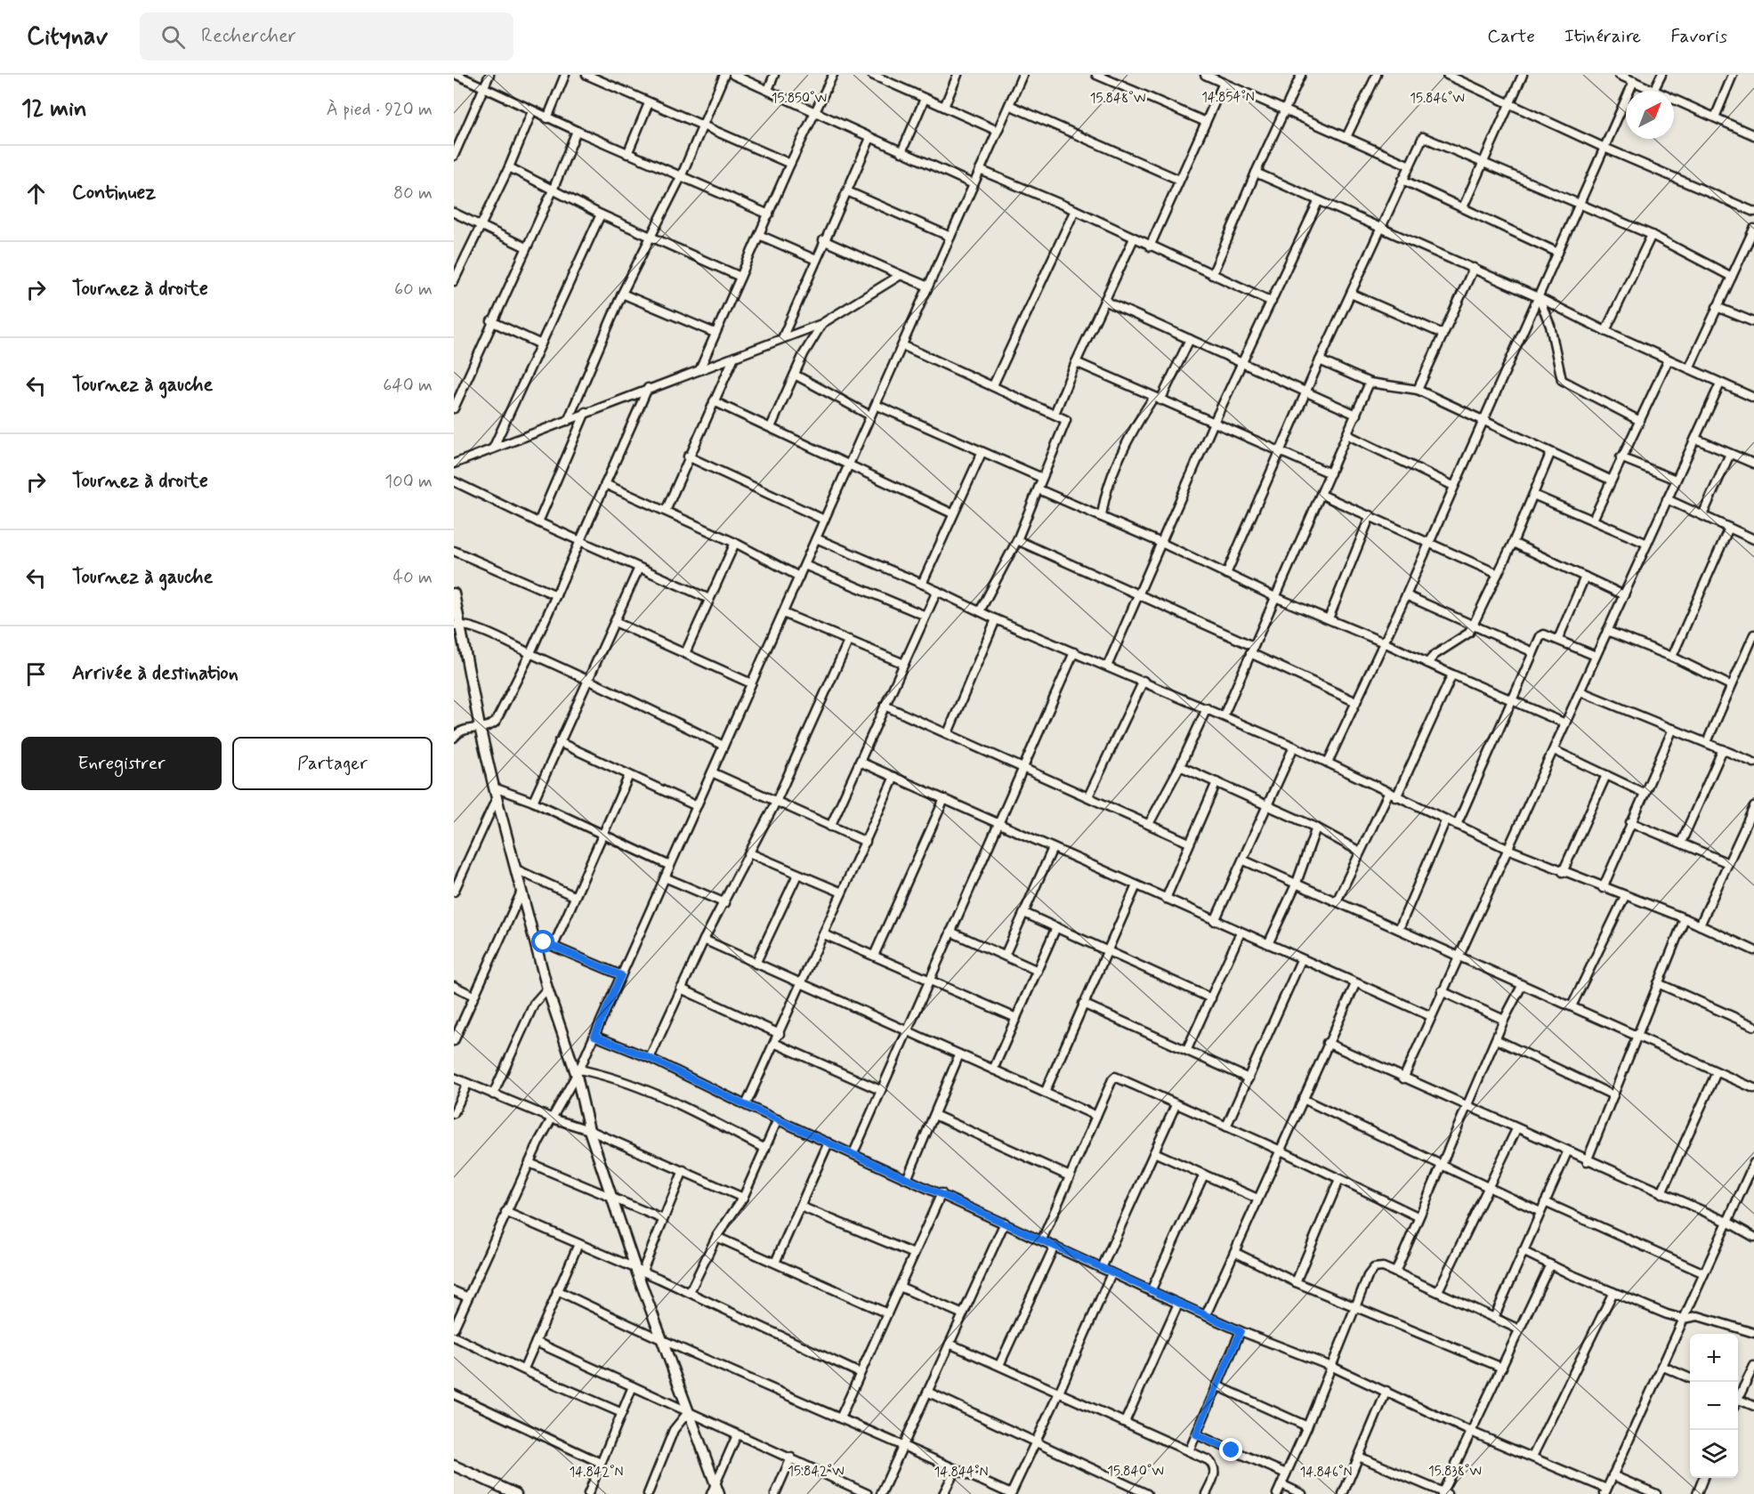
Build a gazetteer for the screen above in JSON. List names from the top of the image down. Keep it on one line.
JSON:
{"north":"top right","page":{"header":"Citynav","search":"Rechercher","nav":["Carte","Itinéraire","Favoris"],"heading":["12 min","À pied · 920 m"],"list":[["Continuez","80 m"],["Tournez à droite","60 m"],["Tournez à gauche","640 m"],["Tournez à droite","100 m"],["Tournez à gauche","40 m"],"Arrivée à destination"],"buttons":["Enregistrer","Partager"],"map_buttons":["+","−"]},"coordinates":["14.854°N","15.848°W","15.846°W","15.850°W","15.842°W","15.840°W","15.838°W","14.842°N","14.844°N","14.846°N"]}
